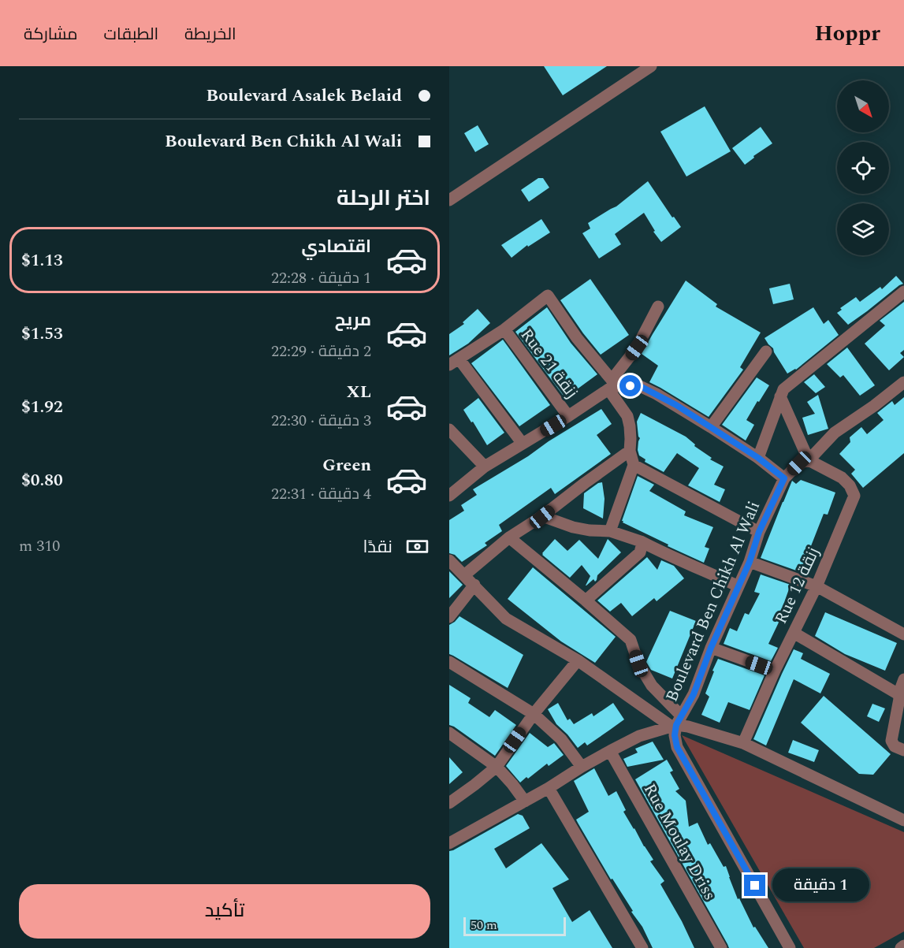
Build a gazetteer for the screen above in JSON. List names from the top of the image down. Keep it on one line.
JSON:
{"streets":{"street":["Rue 21 زنقة","Rue 12 زنقة","Boulevard Ben Chikh Al Wali","Rue Moulay Driss"]},"crossings":[["Rue 12 زنقة","Boulevard Ben Chikh Al Wali"]],"scale_bar":"50 m","north":"bottom right","page":{"header":"Hoppr","nav":["الخريطة","الطبقات","مشاركة"],"banner":["Boulevard Asalek Belaid","Boulevard Ben Chikh Al Wali"],"heading":"اختر الرحلة","list":[{"name":"اقتصادي","note":"1 دقيقة · 22:28","value":"$1.13"},{"name":"مريح","note":"2 دقيقة · 22:29","value":"$1.53"},{"name":"XL","note":"3 دقيقة · 22:30","value":"$1.92"},{"name":"Green","note":"4 دقيقة · 22:31","value":"$0.80"}],"pay":["نقدًا","310 m"],"bubble":"1 دقيقة","buttons":"تأكيد","scale":"50 m"}}
